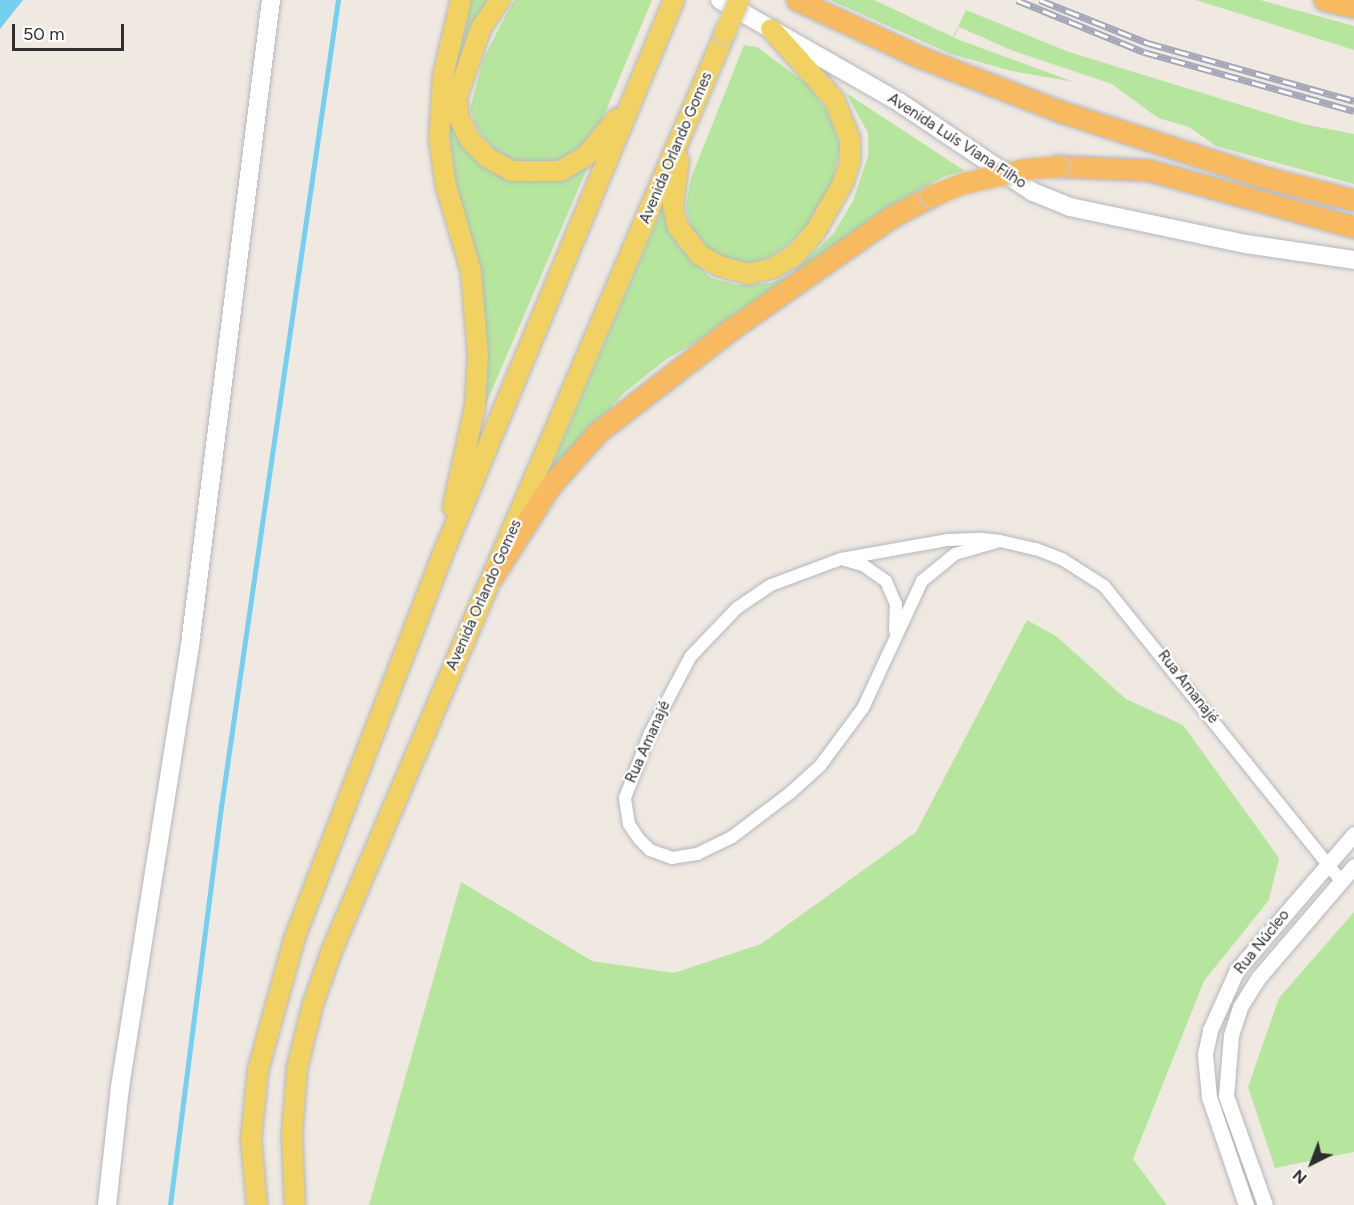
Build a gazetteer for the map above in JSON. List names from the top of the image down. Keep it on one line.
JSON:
{"streets":{"main road":["Avenida Luís Viana Filho","Avenida Orlando Gomes"],"street":["Rua Amanajé","Rua Núcleo"]},"crossings":[["Rua Amanajé","Rua Núcleo"]],"scale_bar":"50 m","north":"bottom left"}
